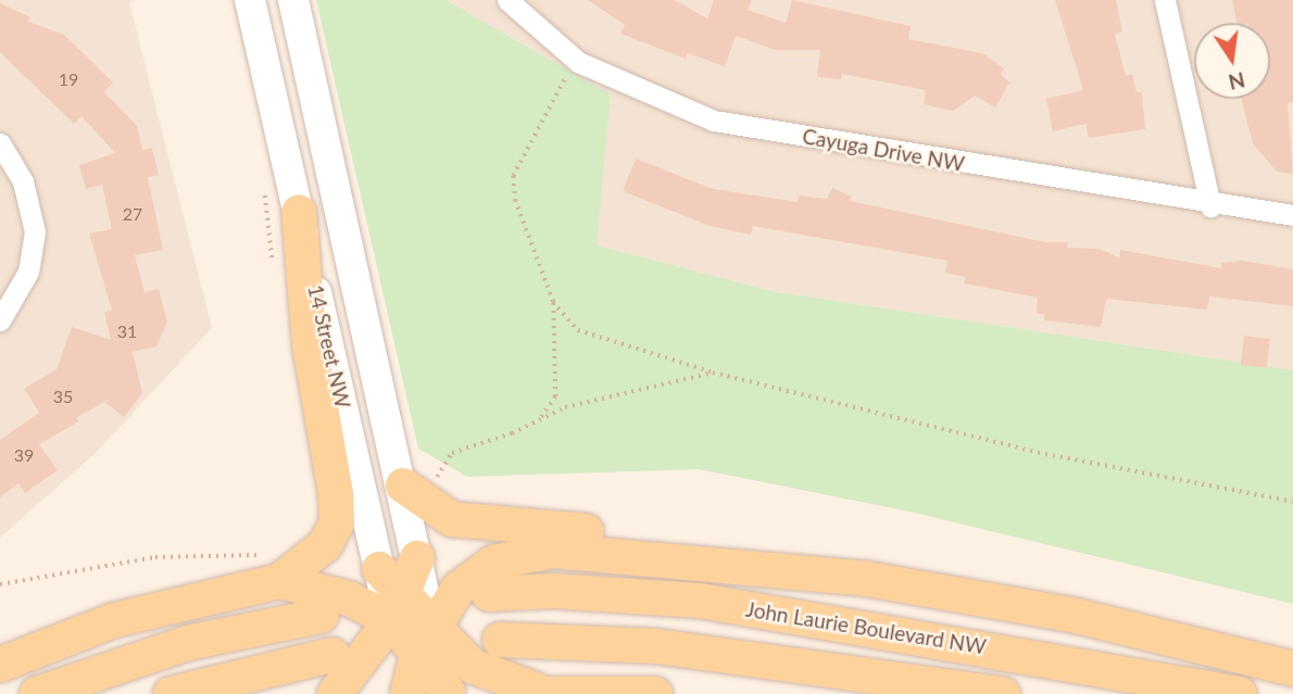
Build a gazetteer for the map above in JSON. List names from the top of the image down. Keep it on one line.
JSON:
{"streets":{"main road":["14 Street NW","John Laurie Boulevard NW"],"street":["Cayuga Drive NW"]},"house_numbers":["19","27","31","35","39"],"north":"bottom"}
